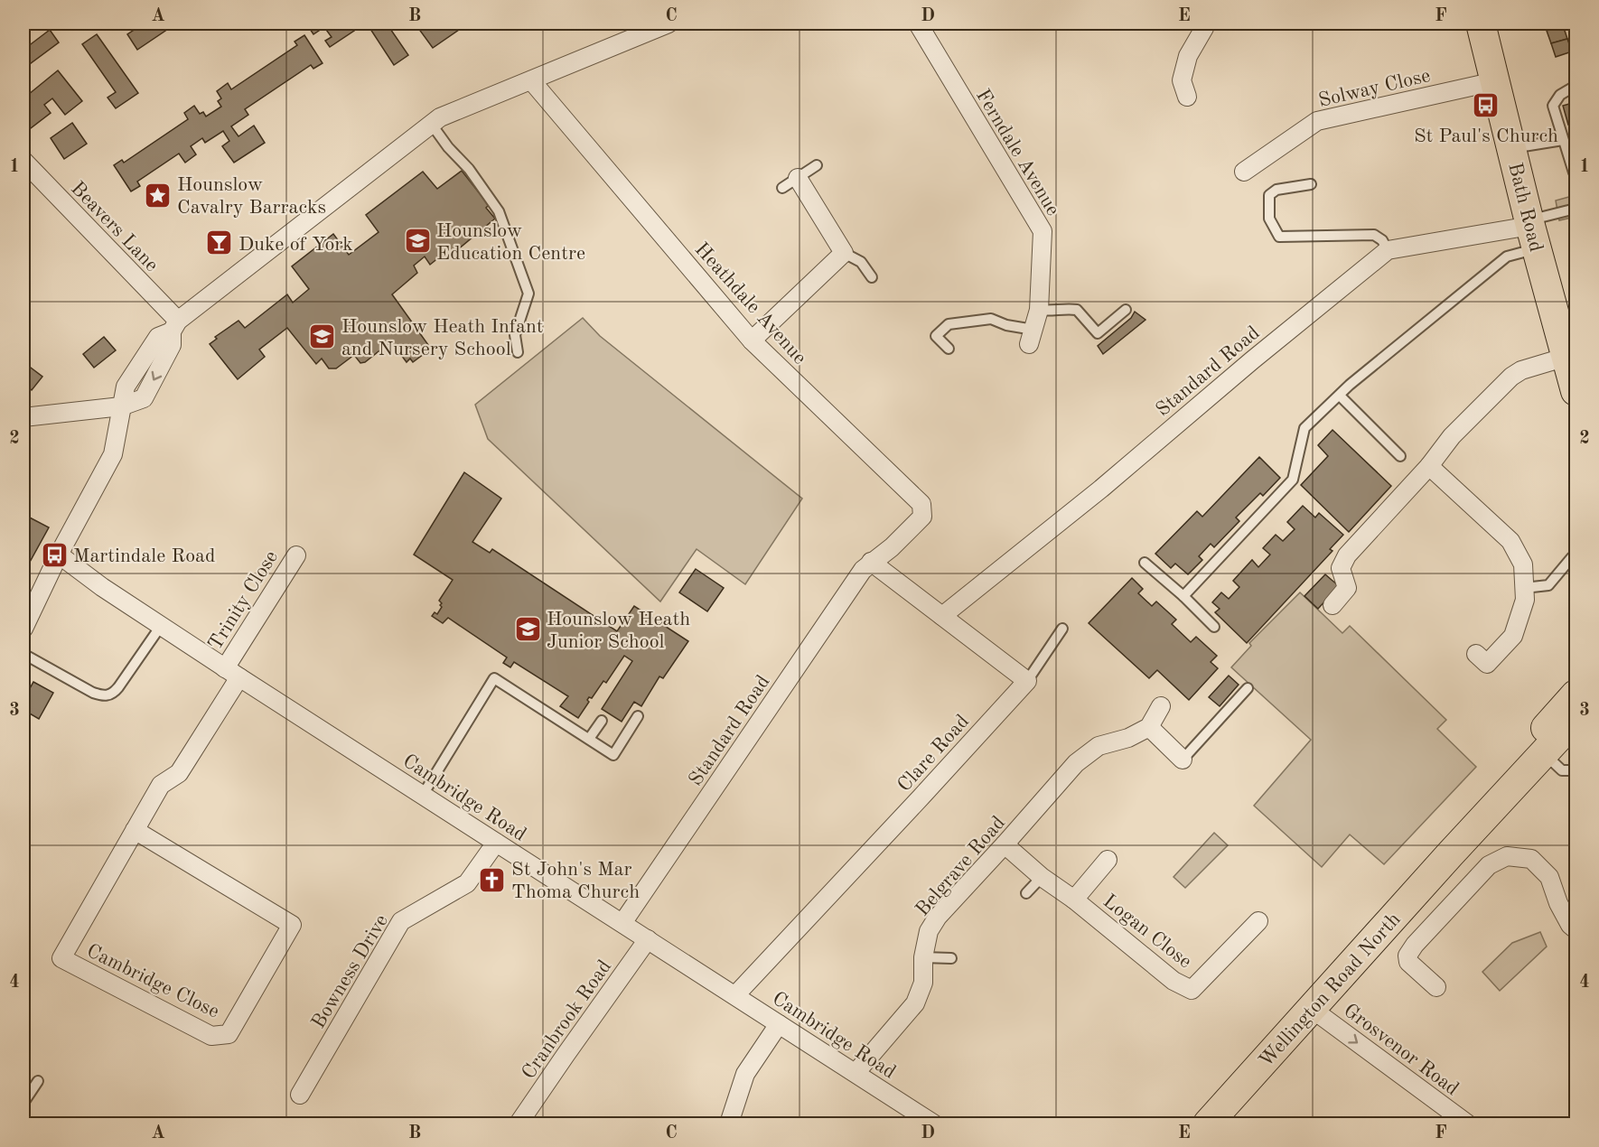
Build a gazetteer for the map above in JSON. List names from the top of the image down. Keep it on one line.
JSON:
{"streets":{"main road":["Bath Road","Wellington Road North"],"street":["Solway Close","Ferndale Avenue","Beavers Lane","Heathdale Avenue","Standard Road","Trinity Close","Clare Road","Cambridge Road","Belgrave Road","Logan Close","Bowness Drive","Cambridge Close","Cranbrook Road","Grosvenor Road"]},"crossings":[["Solway Close","Bath Road"],["Bath Road","Standard Road"],["Heathdale Avenue","Standard Road"],["Standard Road","Cambridge Road"],["Trinity Close","Cambridge Road"],["Trinity Close","Cambridge Close"],["Clare Road","Cambridge Road"],["Cambridge Road","Belgrave Road"],["Cambridge Road","Bowness Drive"],["Cambridge Road","Cambridge Close"],["Cambridge Road","Cranbrook Road"],["Belgrave Road","Logan Close"],["Wellington Road North","Grosvenor Road"]],"one_way":["Grosvenor Road"],"places":{"bus stop":["St Paul's Church","Martindale Road"],"place":["Hounslow Cavalry Barracks"],"school or university":["Hounslow Education Centre","Hounslow Heath Infant and Nursery School","Hounslow Heath Junior School"],"bar":["Duke of York"],"church":["St John's Mar Thoma Church"]},"grid":{"columns":["A","B","C","D","E","F"],"rows":["1","2","3","4"]}}
